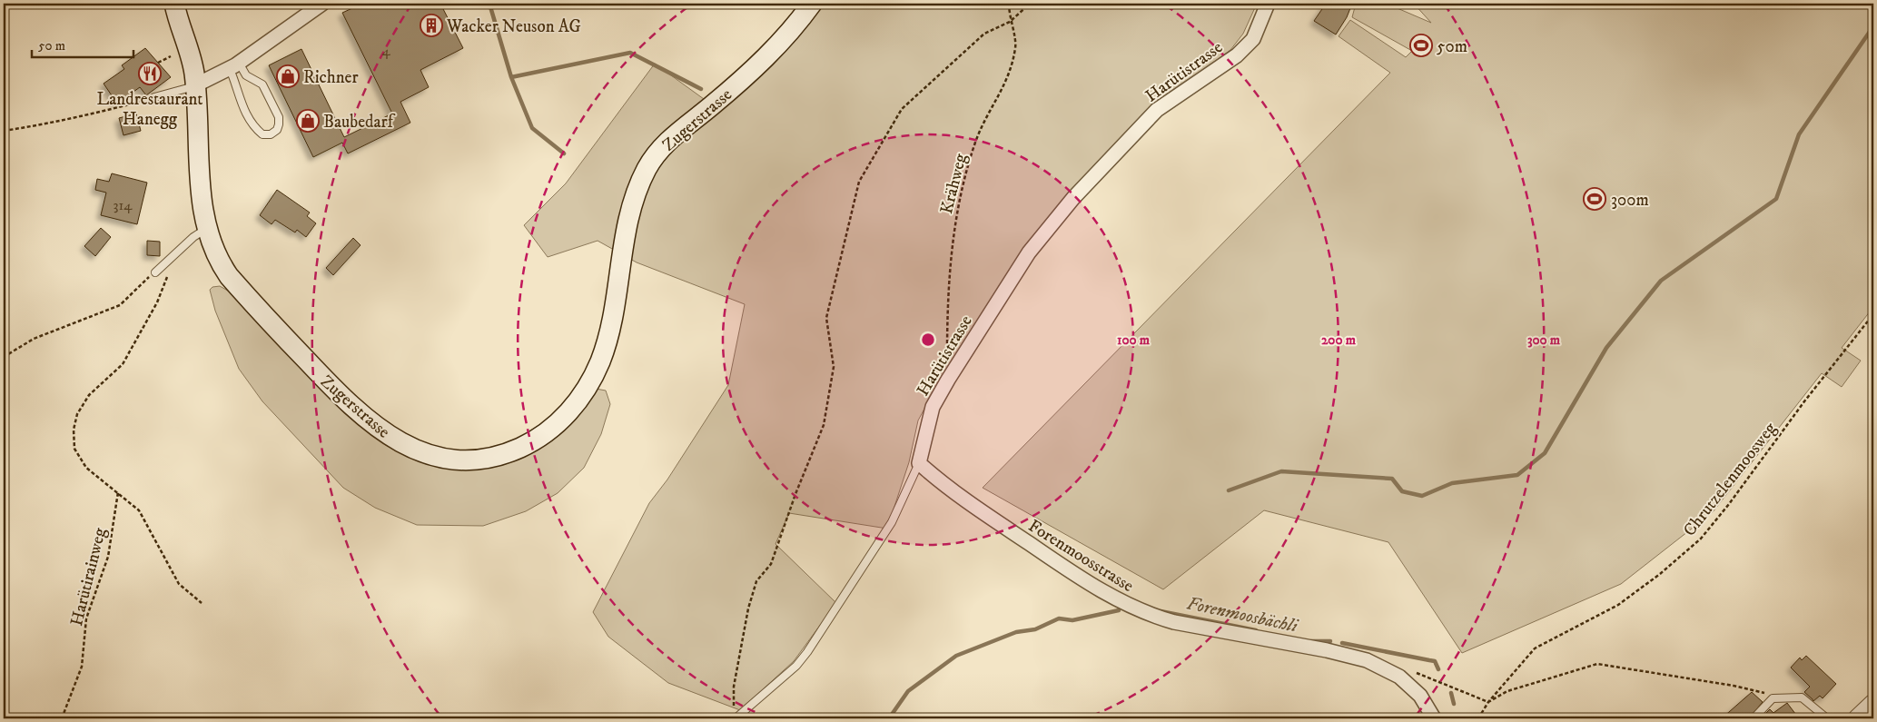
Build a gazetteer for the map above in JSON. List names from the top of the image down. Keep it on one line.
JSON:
{"streets":{"main road":["Zugerstrasse"],"street":["Harütistrasse","Forenmoosstrasse"],"path":["Krähweg","Chrutzelenmoosweg","Harütirainweg"]},"crossings":[["Harütistrasse","Krähweg"],["Harütistrasse","Forenmoosstrasse"]],"water":["Forenmoosbächli"],"places":{"building":["Wacker Neuson AG"],"sports":["50m","300m"],"restaurant":["Landrestaurant Hanegg"],"shop":["Richner","Baubedarf"]},"house_numbers":["4","314"],"scale_bar":"50 m","rings":["100 m","200 m","300 m"]}
